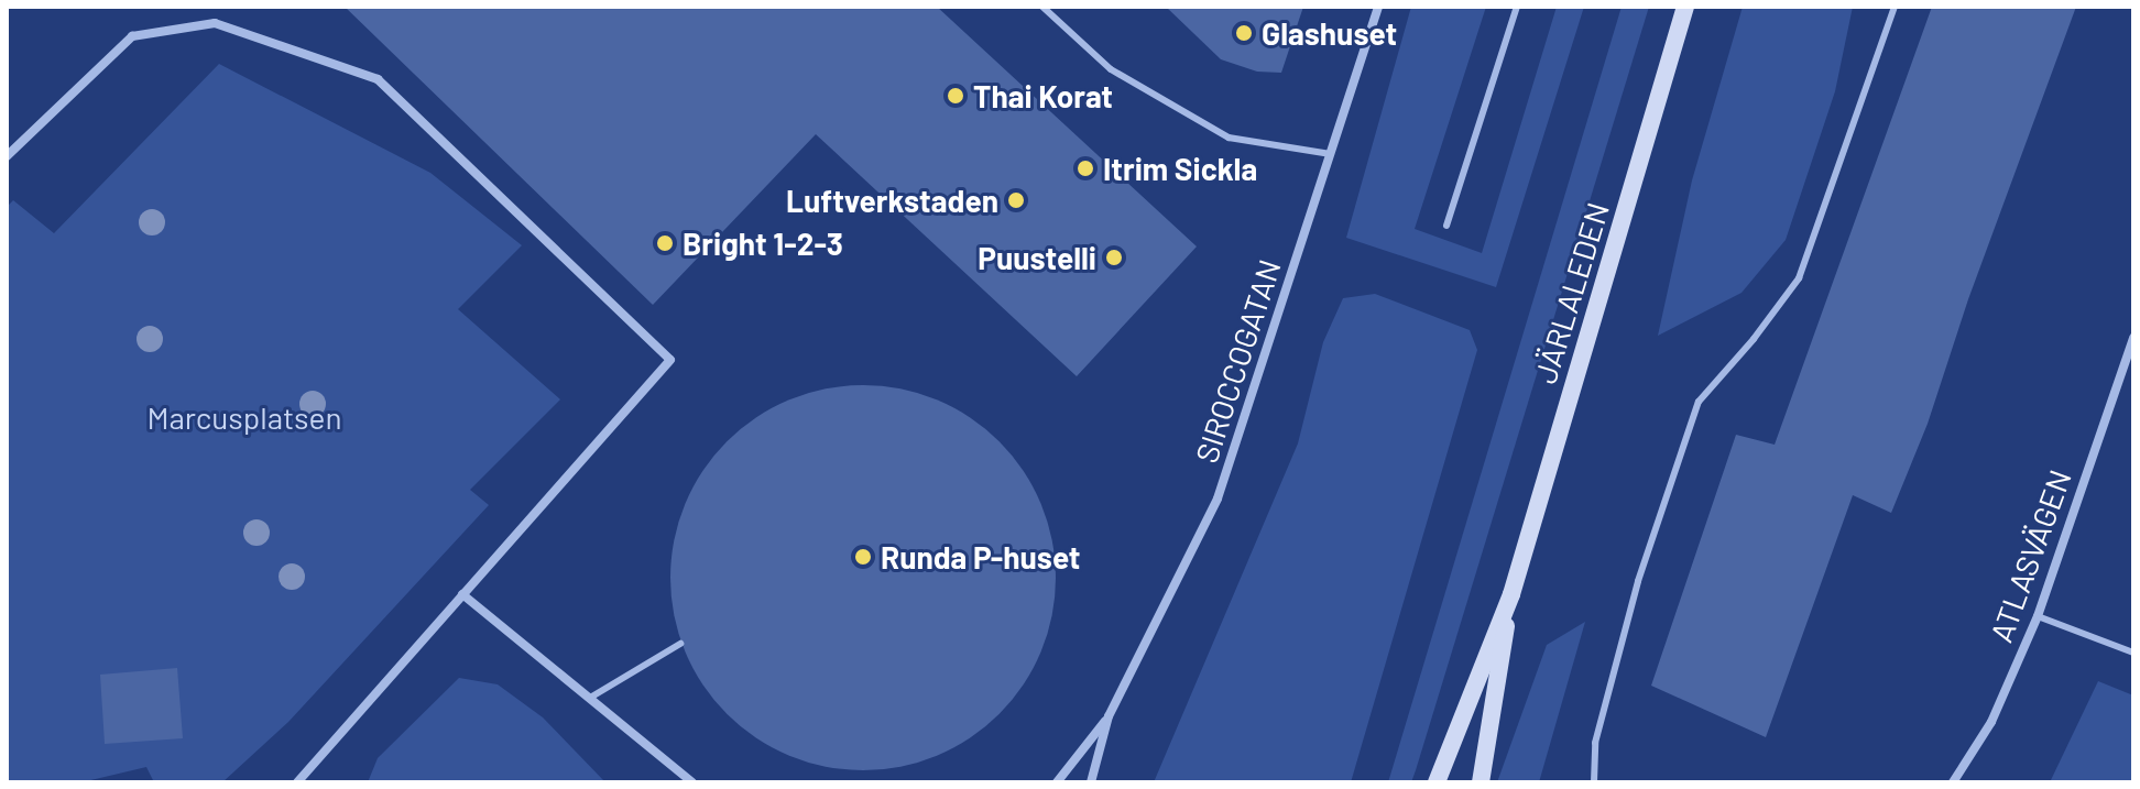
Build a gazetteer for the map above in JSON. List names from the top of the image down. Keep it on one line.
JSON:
{"streets":{"main road":["JÄRLALEDEN"],"street":["SIROCCOGATAN","ATLASVÄGEN"]},"parks":["Marcusplatsen"],"places":["Glashuset","Thai Korat","Itrim Sickla","Luftverkstaden","Bright 1-2-3","Puustelli","Runda P-huset"]}
